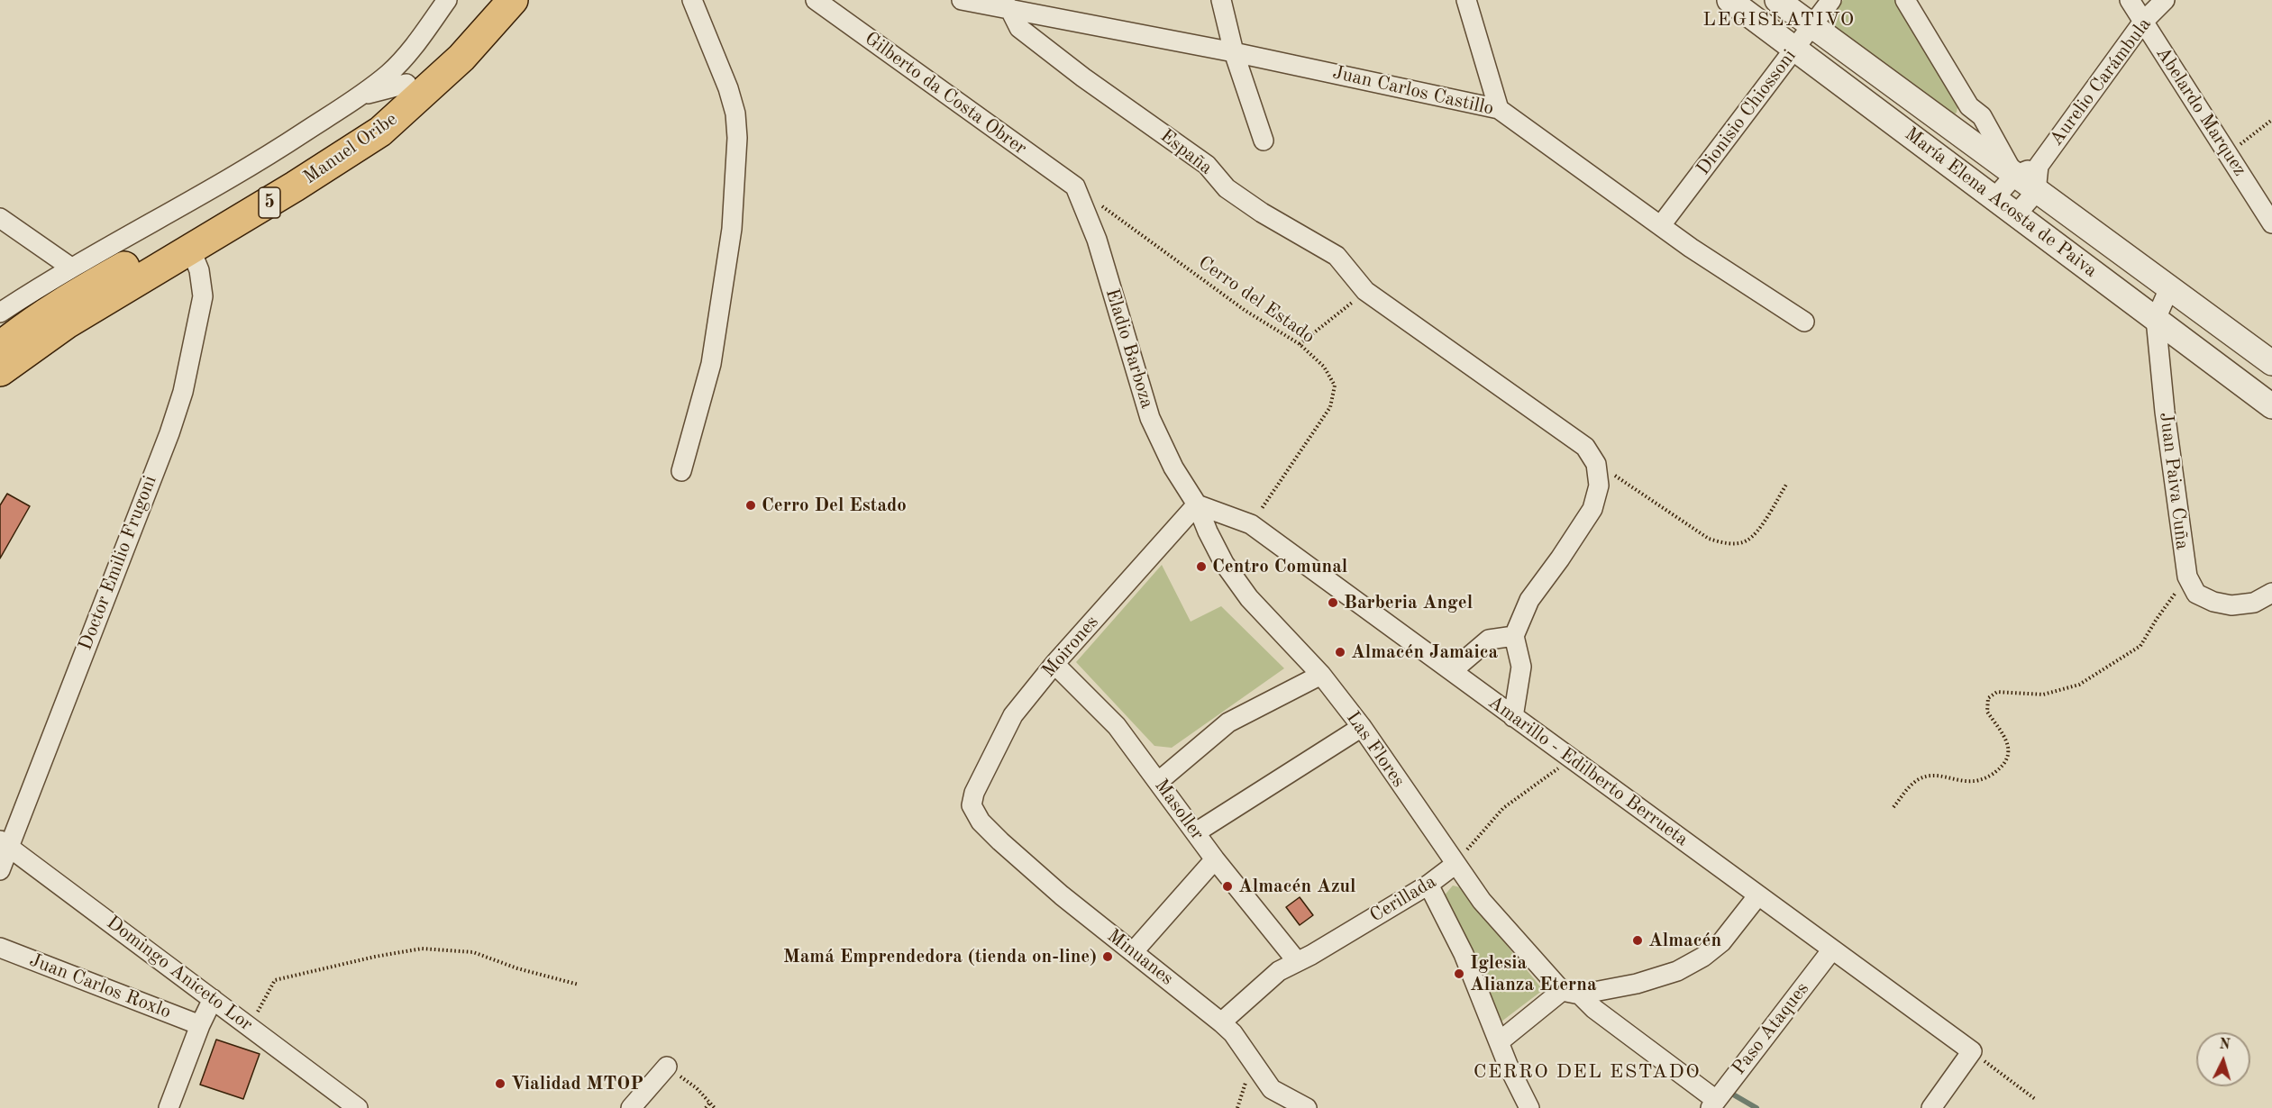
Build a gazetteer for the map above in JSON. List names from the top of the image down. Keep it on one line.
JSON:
{"streets":{"highway":["Manuel Oribe","5"],"street":["Aurelio Carámbula","Juan Carlos Castillo","Gilberto da Costa Obrer","Abelardo Marquez","Dionisio Chiossoni","España","María Elena Acosta de Paiva","Eladio Barboza","Juan Paiva Cuña","Doctor Emilio Frugoni","Moirones","Las Flores","Amarillo - Edilberto Berrueta","Masoller","Cerillada","Minuanes","Domingo Aniceto Lor","Juan Carlos Roxlo","Paso Ataques"],"path":["Cerro del Estado"]},"crossings":[["Aurelio Carámbula","Abelardo Marquez"],["Aurelio Carámbula","María Elena Acosta de Paiva"],["Juan Carlos Castillo","Dionisio Chiossoni"],["Juan Carlos Castillo","España"],["Gilberto da Costa Obrer","Cerro del Estado"],["Gilberto da Costa Obrer","Eladio Barboza"],["Dionisio Chiossoni","María Elena Acosta de Paiva"],["Manuel Oribe","Doctor Emilio Frugoni"],["María Elena Acosta de Paiva","Juan Paiva Cuña"],["Cerro del Estado","Eladio Barboza"],["Cerro del Estado","Amarillo - Edilberto Berrueta"],["Eladio Barboza","Moirones"],["Eladio Barboza","Las Flores"],["Eladio Barboza","Amarillo - Edilberto Berrueta"],["Doctor Emilio Frugoni","Domingo Aniceto Lor"],["Moirones","Las Flores"],["Moirones","Amarillo - Edilberto Berrueta"],["Moirones","Masoller"],["Moirones","Minuanes"],["Las Flores","Amarillo - Edilberto Berrueta"],["Las Flores","Cerillada"],["Las Flores","Paso Ataques"],["Amarillo - Edilberto Berrueta","Cerillada"],["Amarillo - Edilberto Berrueta","Paso Ataques"],["Masoller","Cerillada"],["Cerillada","Minuanes"]],"districts":["LEGISLATIVO","CERRO DEL ESTADO"],"places":["Cerro Del Estado","Centro Comunal","Barberia Angel","Almacén Jamaica","Almacén Azul","Almacén","Mamá Emprendedora (tienda on-line)","Iglesia Alianza Eterna","Vialidad MTOP"],"north":"top"}
